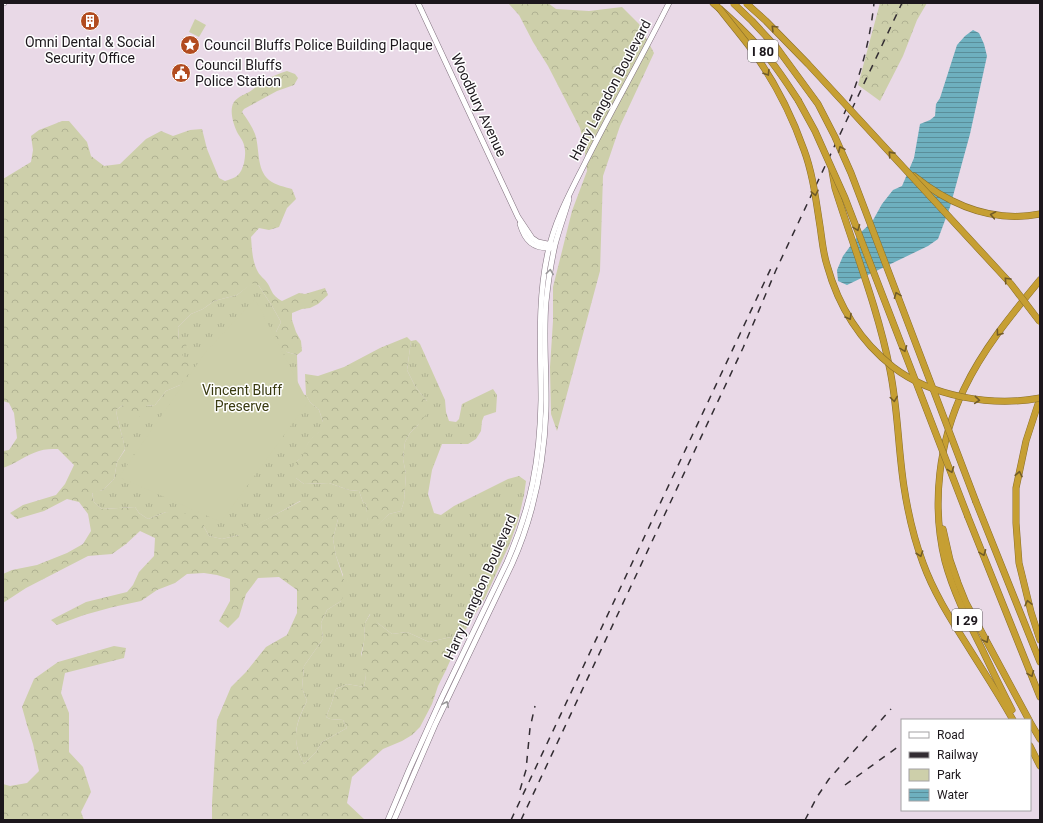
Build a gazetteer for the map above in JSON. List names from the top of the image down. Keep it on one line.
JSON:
{"streets":{"highway":["I 80","I 29"],"main road":["Harry Langdon Boulevard","Woodbury Avenue"]},"parks":["Vincent Bluff Preserve"],"places":{"building":["Omni Dental & Social Security Office"],"place":["Council Bluffs Police Building Plaque"],"public building":["Council Bluffs Police Station"]},"legend":["Road","Railway","Park","Water"]}
